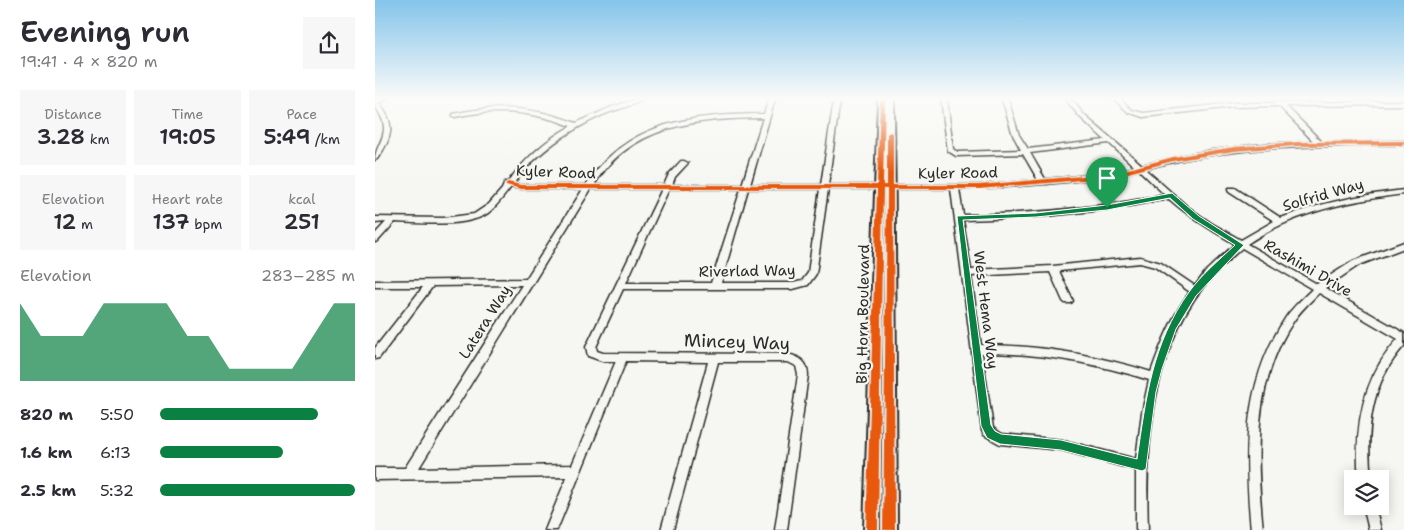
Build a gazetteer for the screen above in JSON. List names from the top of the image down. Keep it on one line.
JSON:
{"streets":{"main road":["Big Horn Boulevard"],"street":["Kyler Road","Solfrid Way","Rashimi Drive","Riverlad Way","West Hema Way","Latera Way","Mincey Way"]},"crossings":[["Kyler Road","Rashimi Drive"],["Kyler Road","Riverlad Way"],["Kyler Road","West Hema Way"],["Kyler Road","Big Horn Boulevard"],["Kyler Road","Latera Way"],["Solfrid Way","Rashimi Drive"],["Riverlad Way","Mincey Way"]],"page":{"heading":["Evening run","19:41 · 4 × 820 m"],"stats":[["Distance","3.28 km"],["Time","19:05"],["Pace","5:49 /km"],["Elevation","12 m"],["Heart rate","137 bpm"],["kcal","251"]],"chart":["Elevation","283–285 m"],"list":[{"name":"820 m","note":"5:50"},{"name":"1.6 km","note":"6:13"},{"name":"2.5 km","note":"5:32"}]}}
